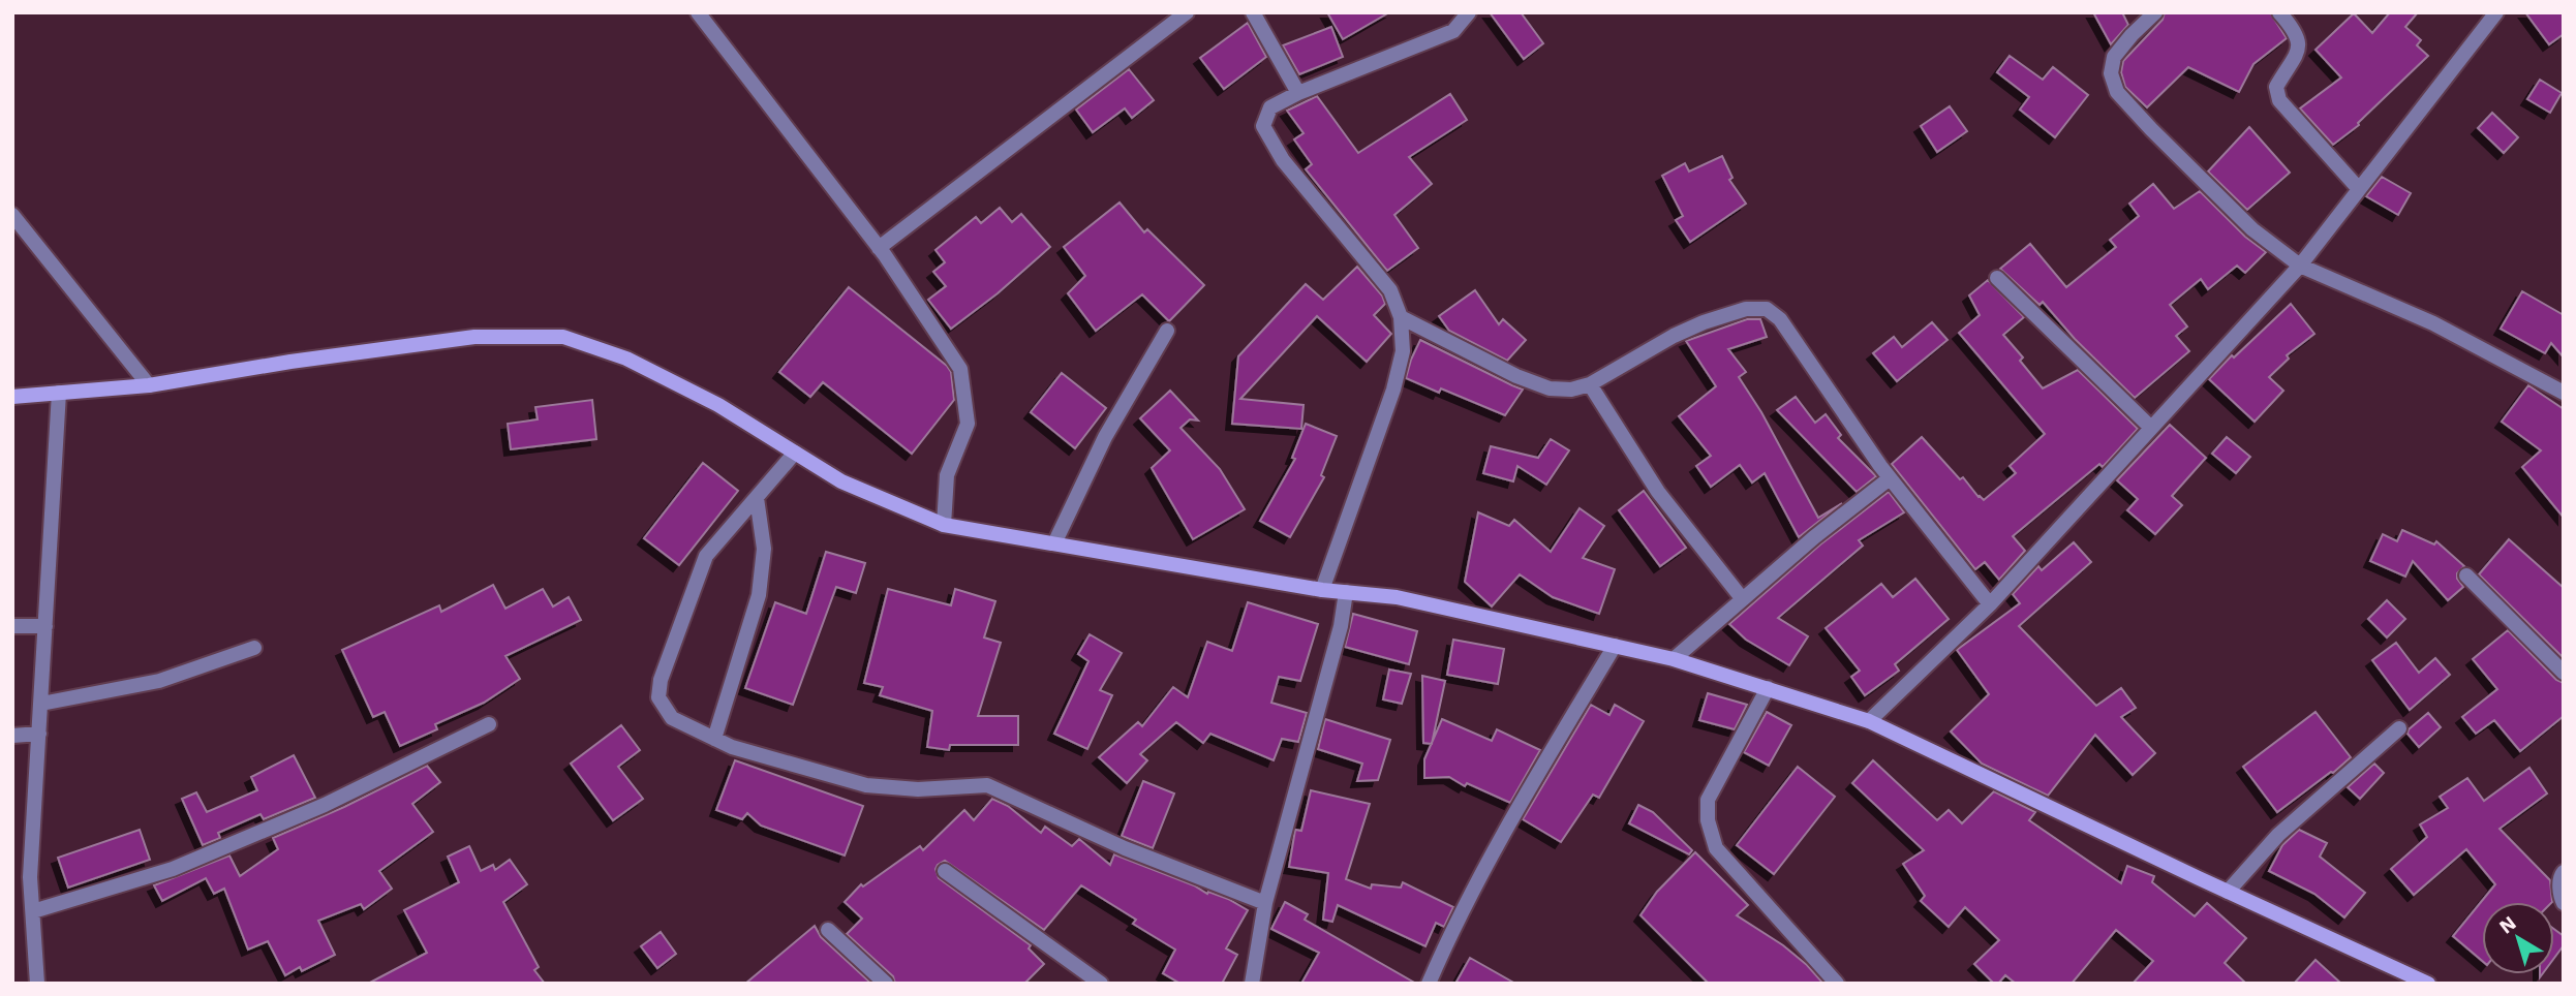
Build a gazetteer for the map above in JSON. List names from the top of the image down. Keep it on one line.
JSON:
{"north":"top left"}
